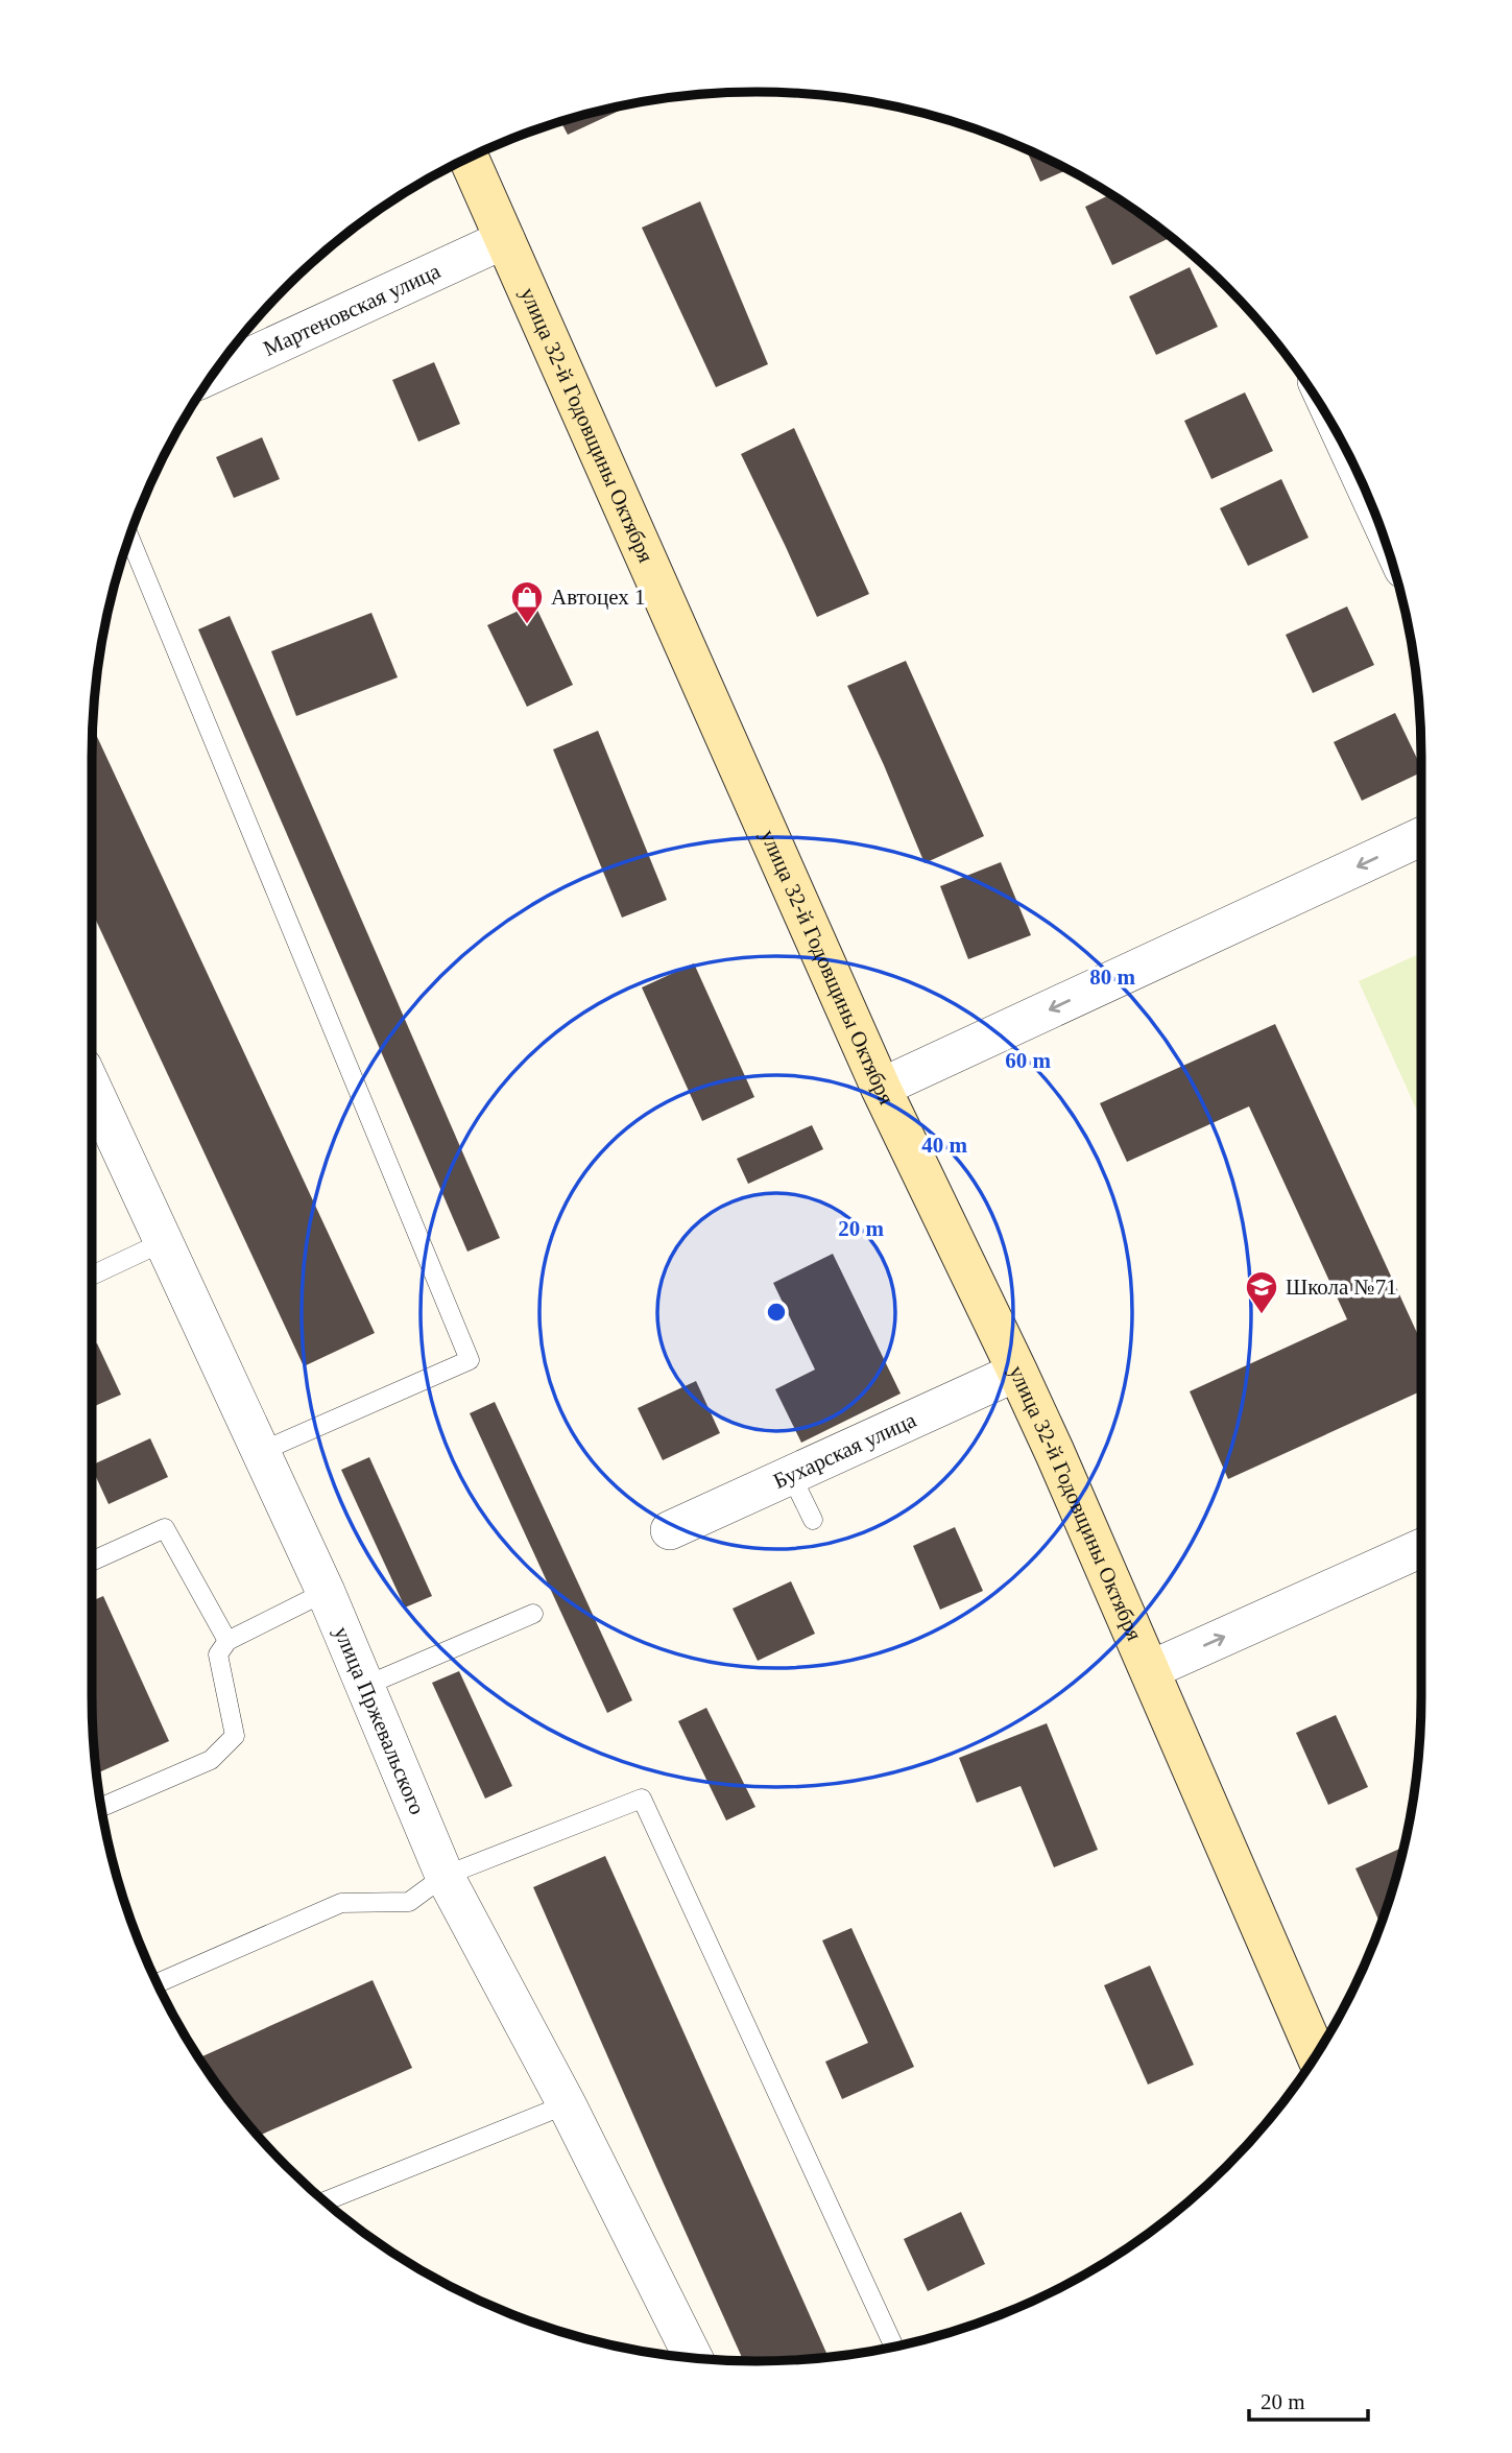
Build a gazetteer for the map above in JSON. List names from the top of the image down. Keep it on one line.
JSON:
{"streets":{"main road":["улица 32-й Годовщины Октября"],"street":["Мартеновская улица","Бухарская улица","улица Пржевальского"]},"crossings":[["Мартеновская улица","улица 32-й Годовщины Октября"],["улица 32-й Годовщины Октября","Бухарская улица"]],"places":{"shop":["Автоцех 1"],"school or university":["Школа №71"]},"scale_bar":"20 m","rings":["80 m","60 m","40 m","20 m"]}
